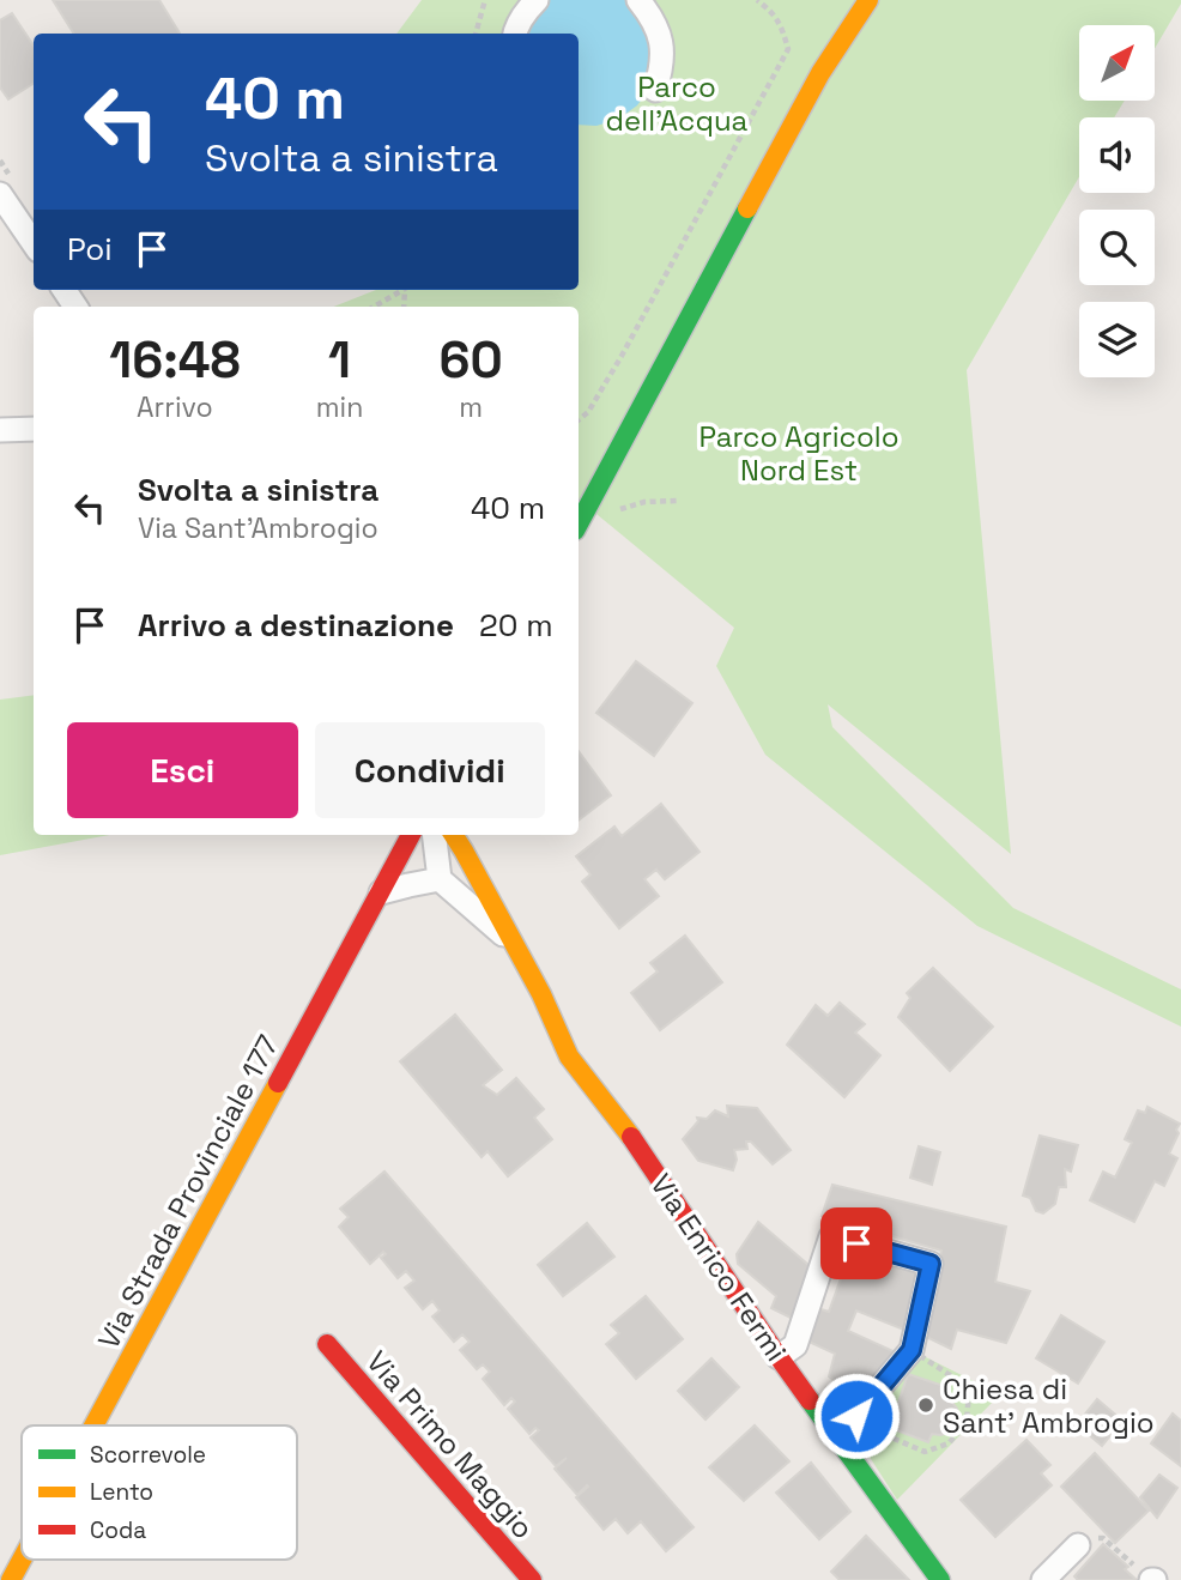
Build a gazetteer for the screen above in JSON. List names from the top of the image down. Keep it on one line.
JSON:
{"streets":{"main road":["Via Strada Provinciale 177","Via Enrico Fermi","Via Primo Maggio"]},"parks":["Parco dell'Acqua","Parco Agricolo Nord Est"],"places":["Chiesa di Sant' Ambrogio"],"legend":["Scorrevole","Lento","Coda"],"north":"top right","page":{"turn":["40 m","Svolta a sinistra"],"then":"Poi","eta":["16:48","Arrivo","1","min","60","m"],"list":[{"name":"Svolta a sinistra","note":"Via Sant'Ambrogio","value":"40 m"},{"name":"Arrivo a destinazione","value":"20 m"}],"buttons":["Esci","Condividi"]}}
